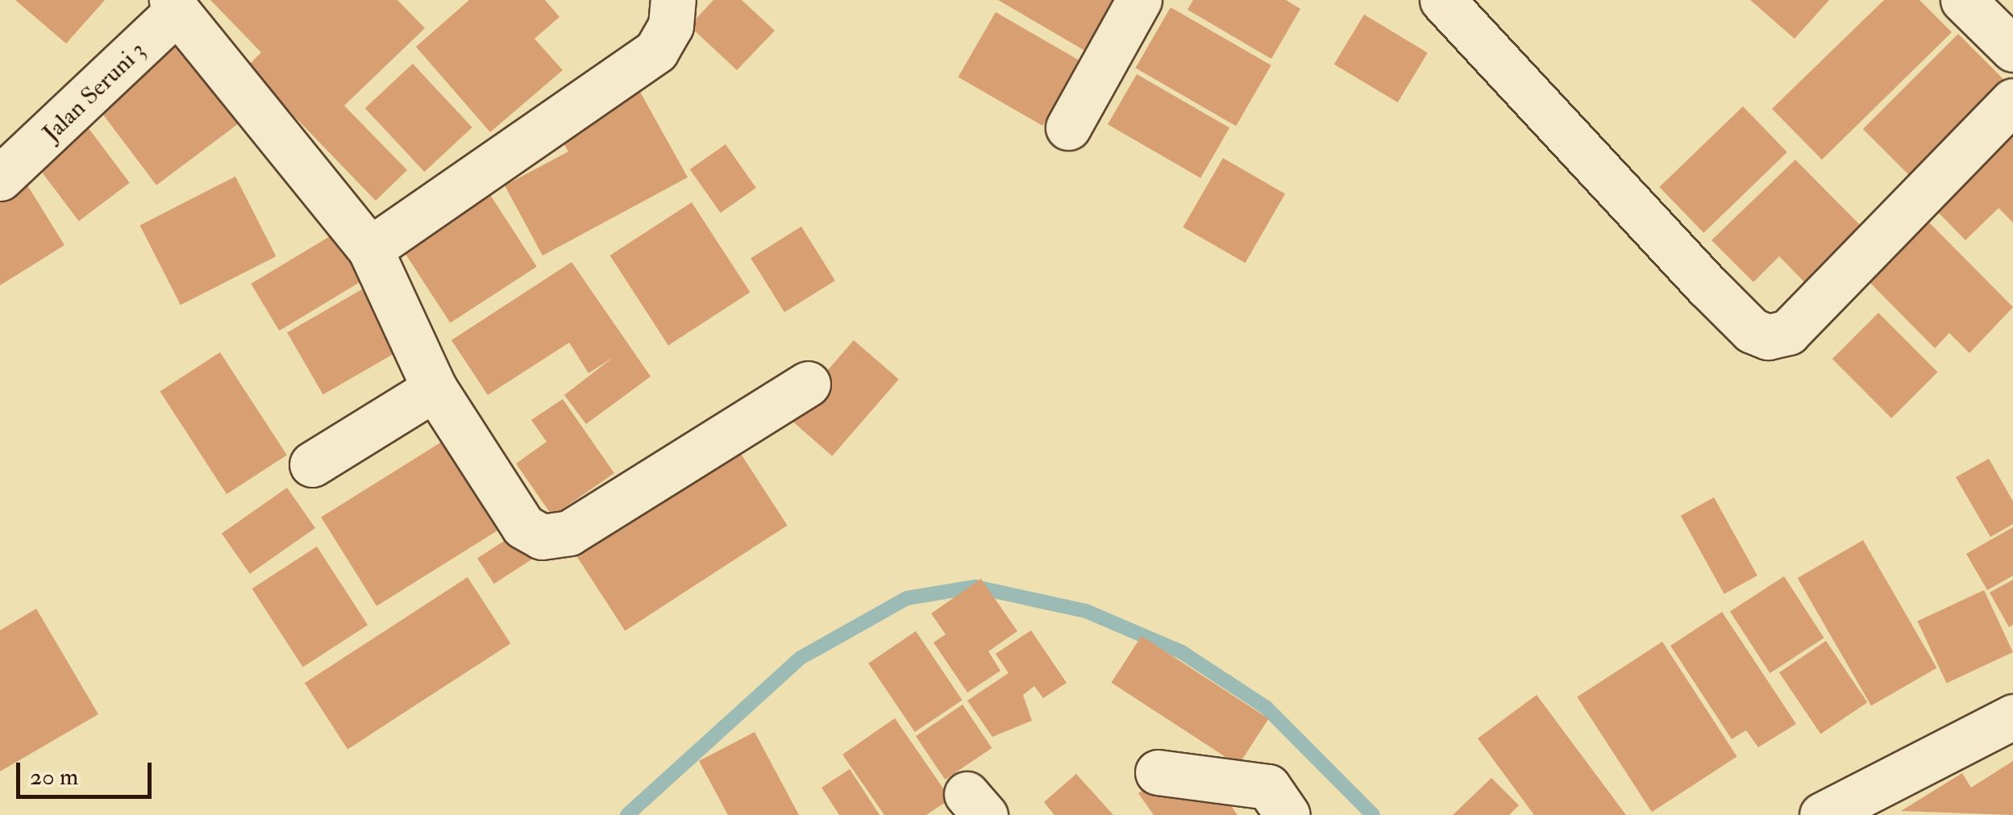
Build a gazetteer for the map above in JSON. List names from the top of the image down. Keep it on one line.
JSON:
{"streets":{"street":["Jalan Seruni 3"]},"scale_bar":"20 m"}
